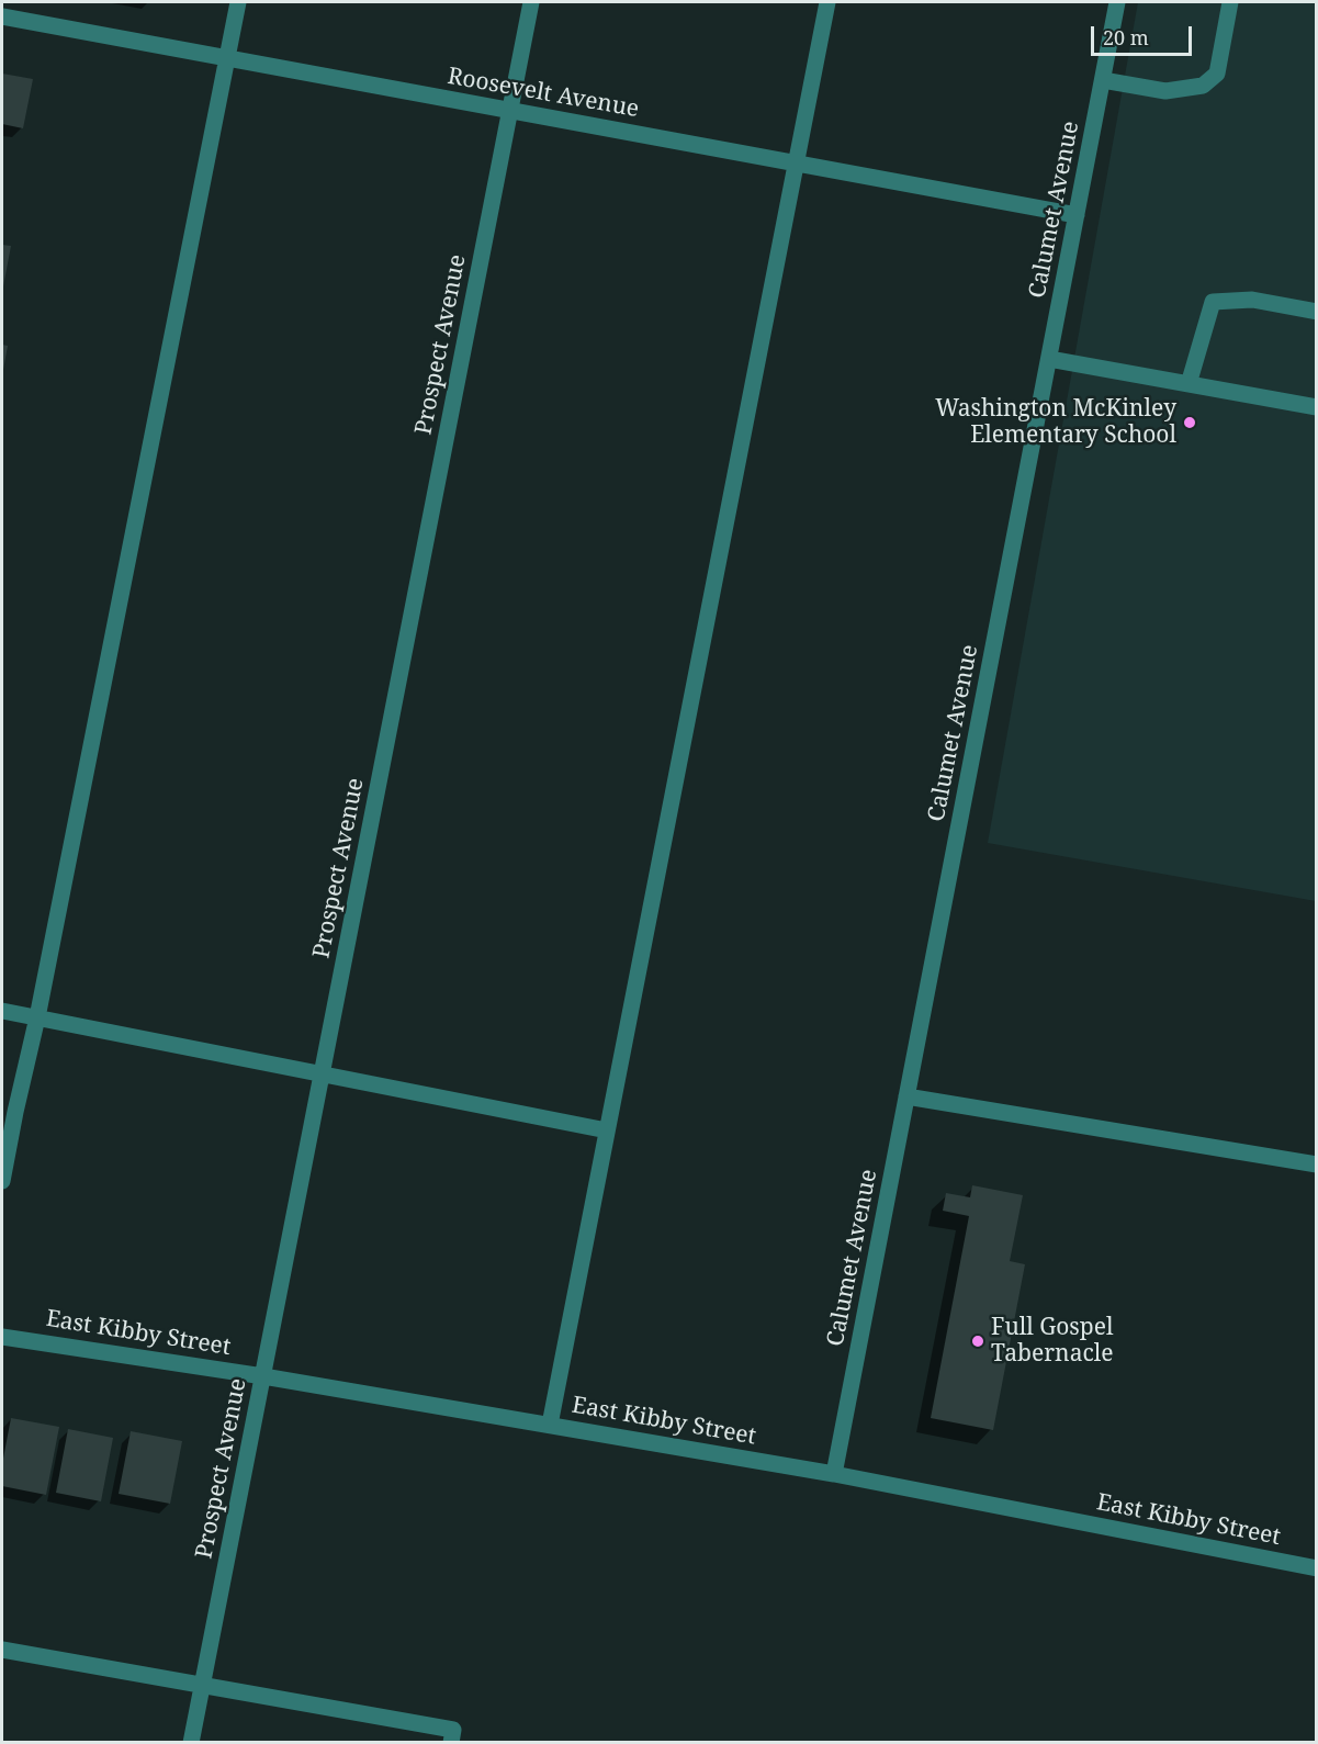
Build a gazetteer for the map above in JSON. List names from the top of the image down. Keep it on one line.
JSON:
{"streets":{"street":["Roosevelt Avenue","Calumet Avenue","Prospect Avenue","East Kibby Street"]},"crossings":[["Roosevelt Avenue","Calumet Avenue"],["Roosevelt Avenue","Prospect Avenue"],["Calumet Avenue","East Kibby Street"],["Prospect Avenue","East Kibby Street"]],"places":["Washington McKinley Elementary School","Full Gospel Tabernacle"],"scale_bar":"20 m"}
